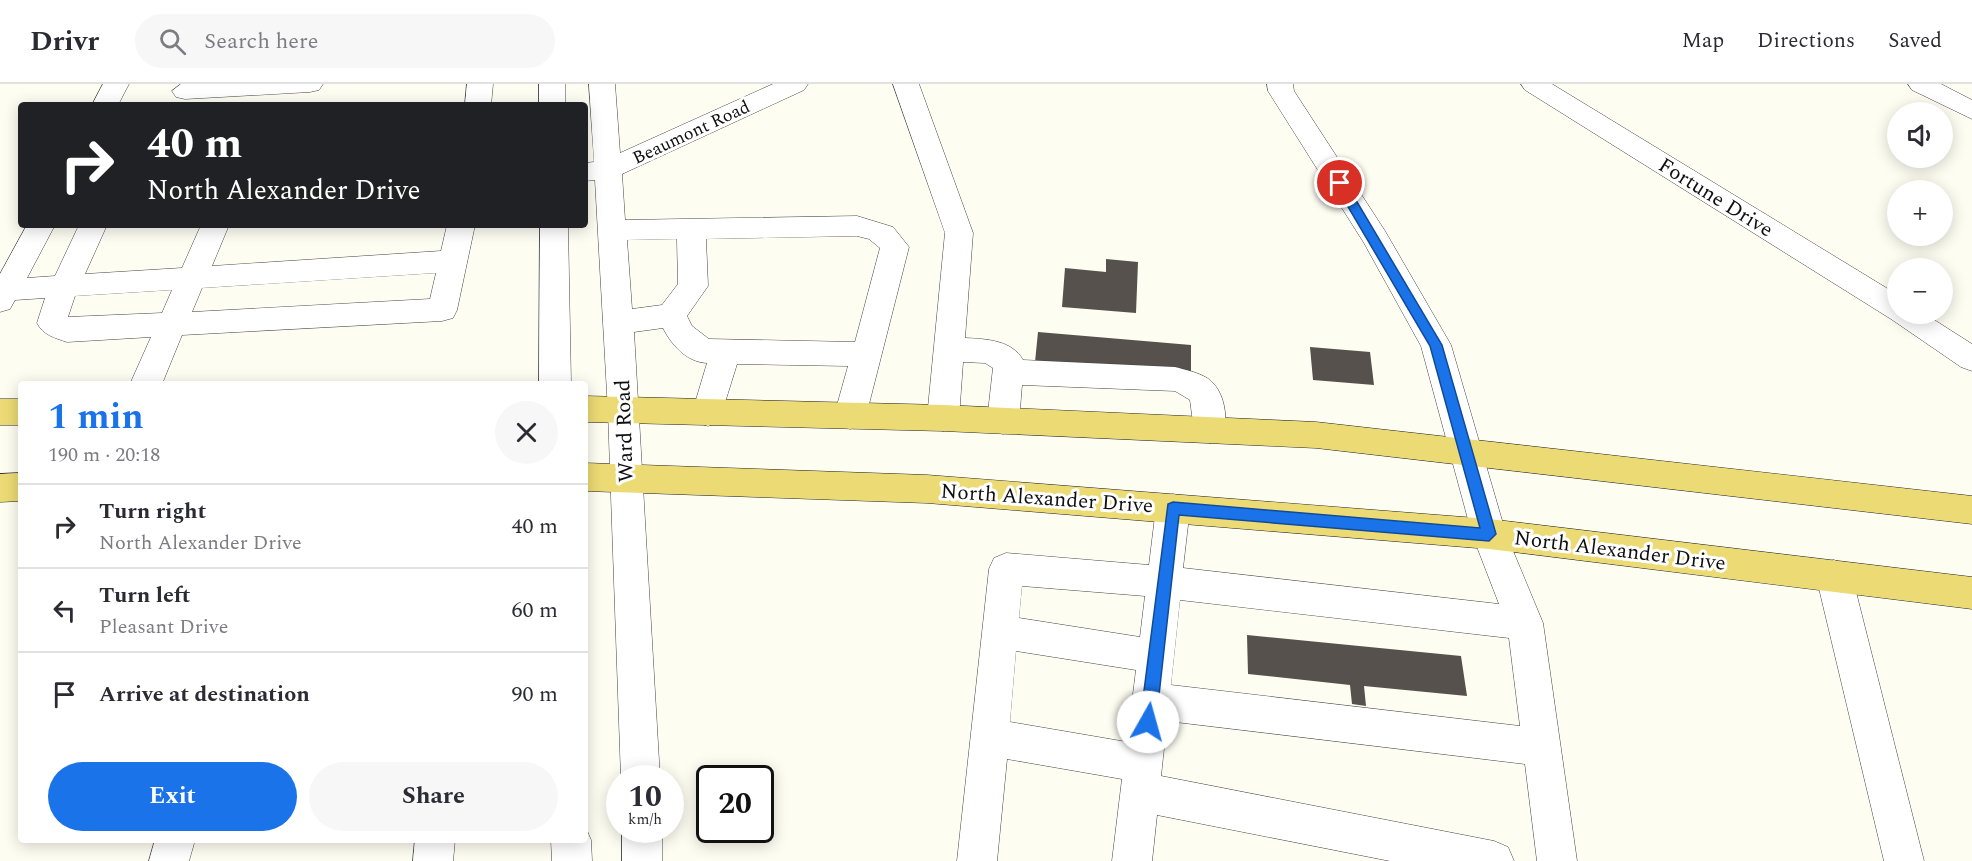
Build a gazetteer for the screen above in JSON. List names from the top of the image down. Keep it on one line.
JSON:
{"streets":{"main road":["North Alexander Drive"],"street":["Beaumont Road","Fortune Drive","Ward Road"]},"crossings":[["Beaumont Road","Ward Road"],["Ward Road","North Alexander Drive"]],"page":{"header":"Drivr","search":"Search here","nav":["Map","Directions","Saved"],"map_buttons":["+","−"],"turn":["40 m","North Alexander Drive"],"heading":["1 min","190 m · 20:18"],"list":[{"name":"Turn right","note":"North Alexander Drive","value":"40 m"},{"name":"Turn left","note":"Pleasant Drive","value":"60 m"},{"name":"Arrive at destination","value":"90 m"}],"buttons":["Exit","Share"],"speed":"10 km/h","limit":"20"}}
